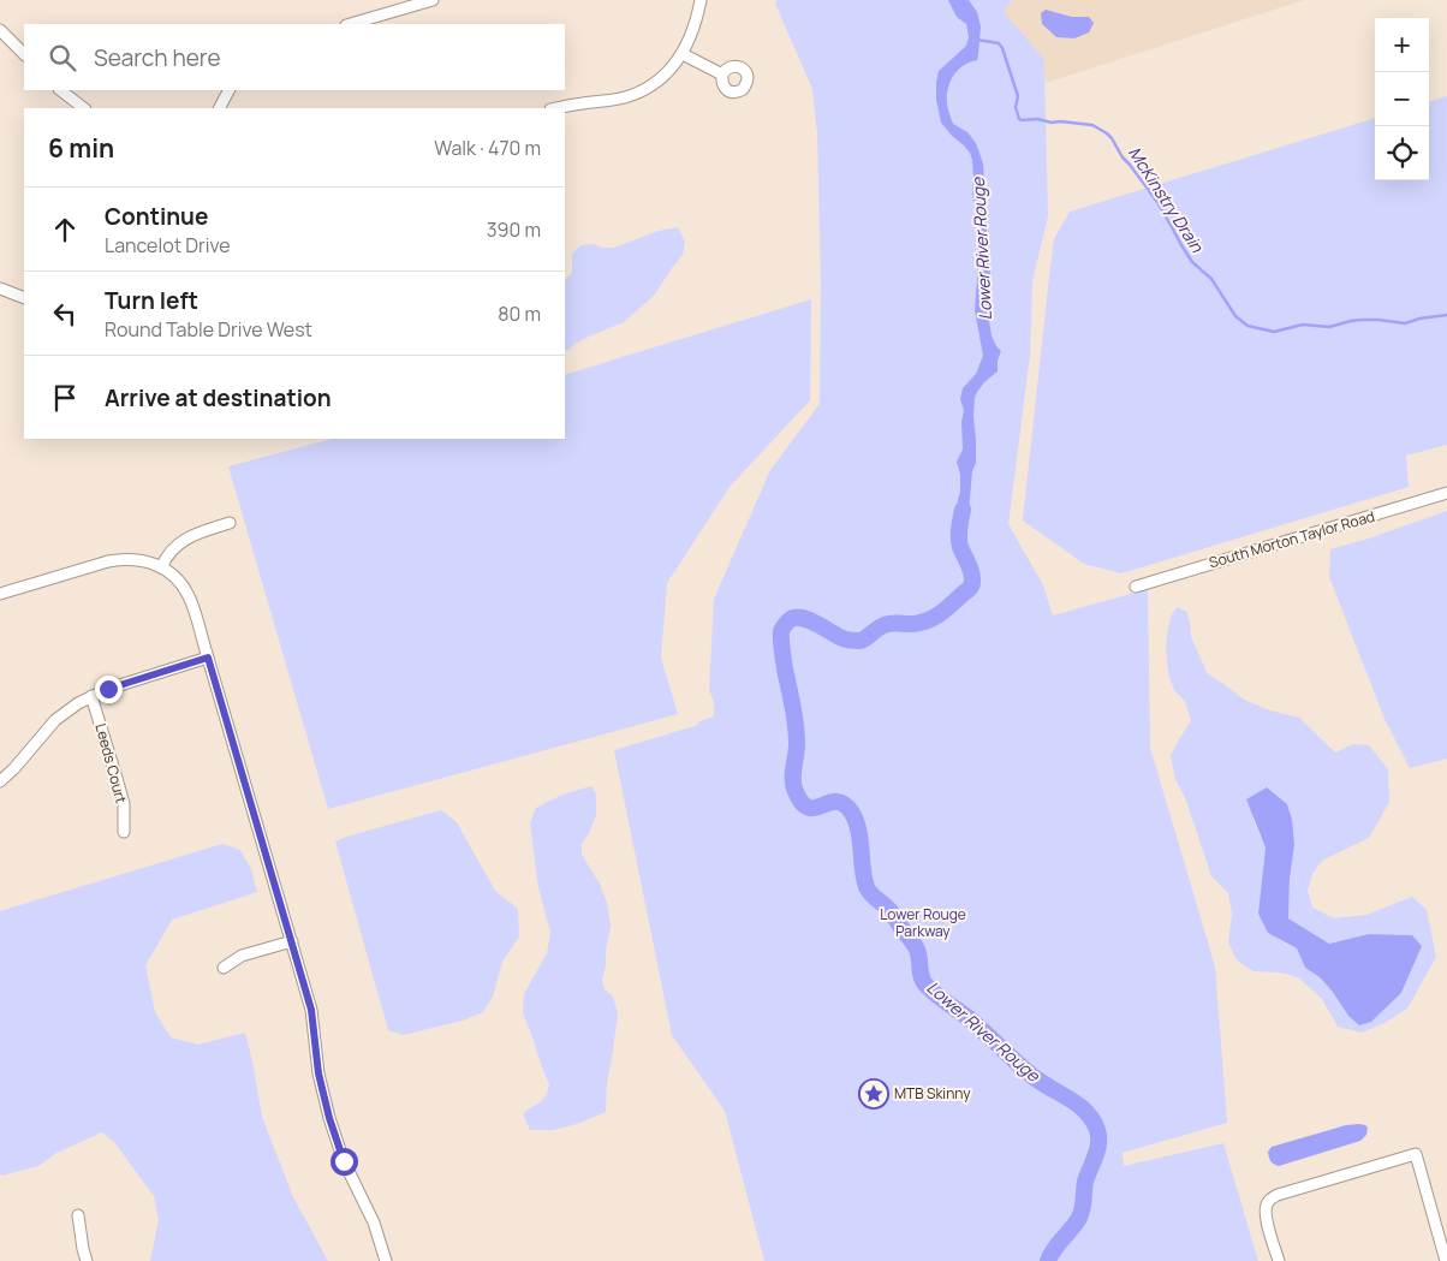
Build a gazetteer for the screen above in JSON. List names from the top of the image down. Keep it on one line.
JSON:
{"streets":{"street":["South Morton Taylor Road","Leeds Court"]},"water":["McKinstry Drain","Lower River Rouge"],"parks":["Lower Rouge Parkway"],"places":{"place":["MTB Skinny"]},"page":{"map_buttons":["+","−"],"search":"Search here","heading":["6 min","Walk · 470 m"],"list":[["Continue","Lancelot Drive","390 m"],["Turn left","Round Table Drive West","80 m"],"Arrive at destination"]}}
